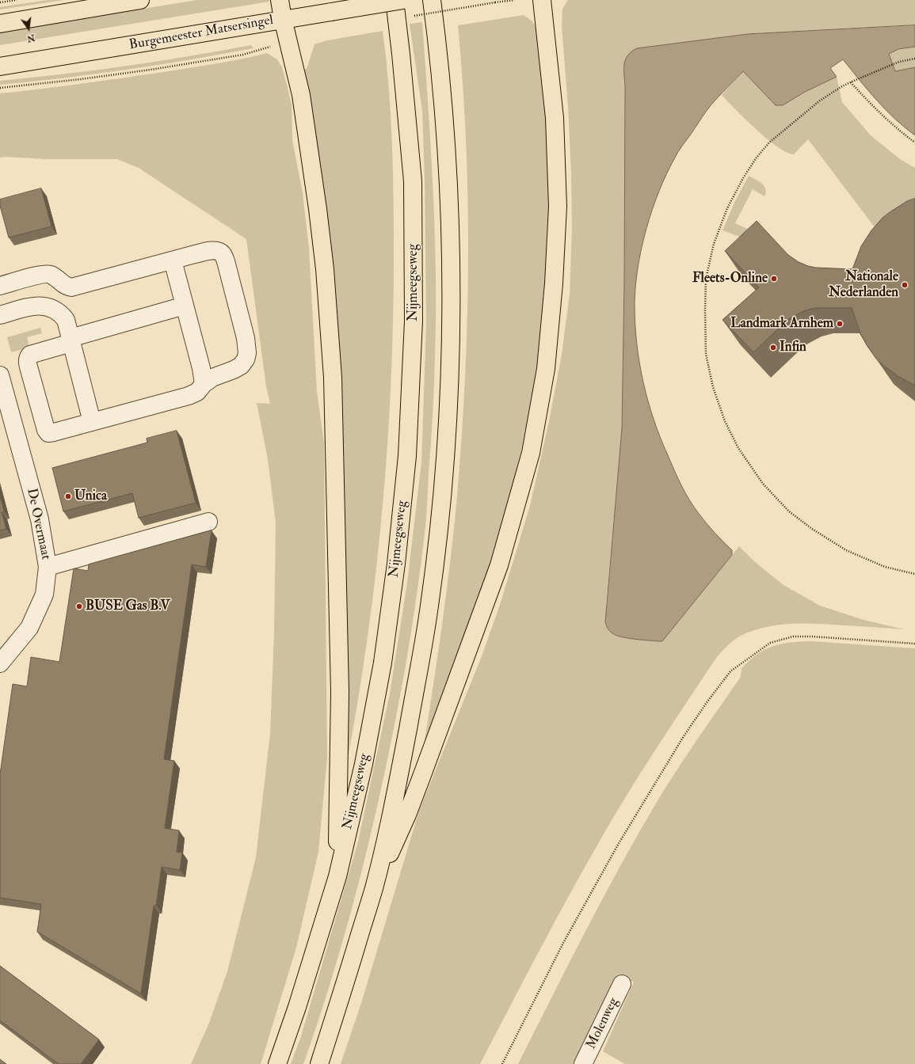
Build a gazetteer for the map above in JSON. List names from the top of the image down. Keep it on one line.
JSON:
{"streets":{"main road":["Burgemeester Matsersingel","Nijmeegseweg"],"street":["De Overmaat","Molenweg"]},"places":["Fleets-Online","Nationale Nederlanden","Landmark Arnhem","Infin","Unica","BUSE Gas B.V"],"north":"bottom"}
